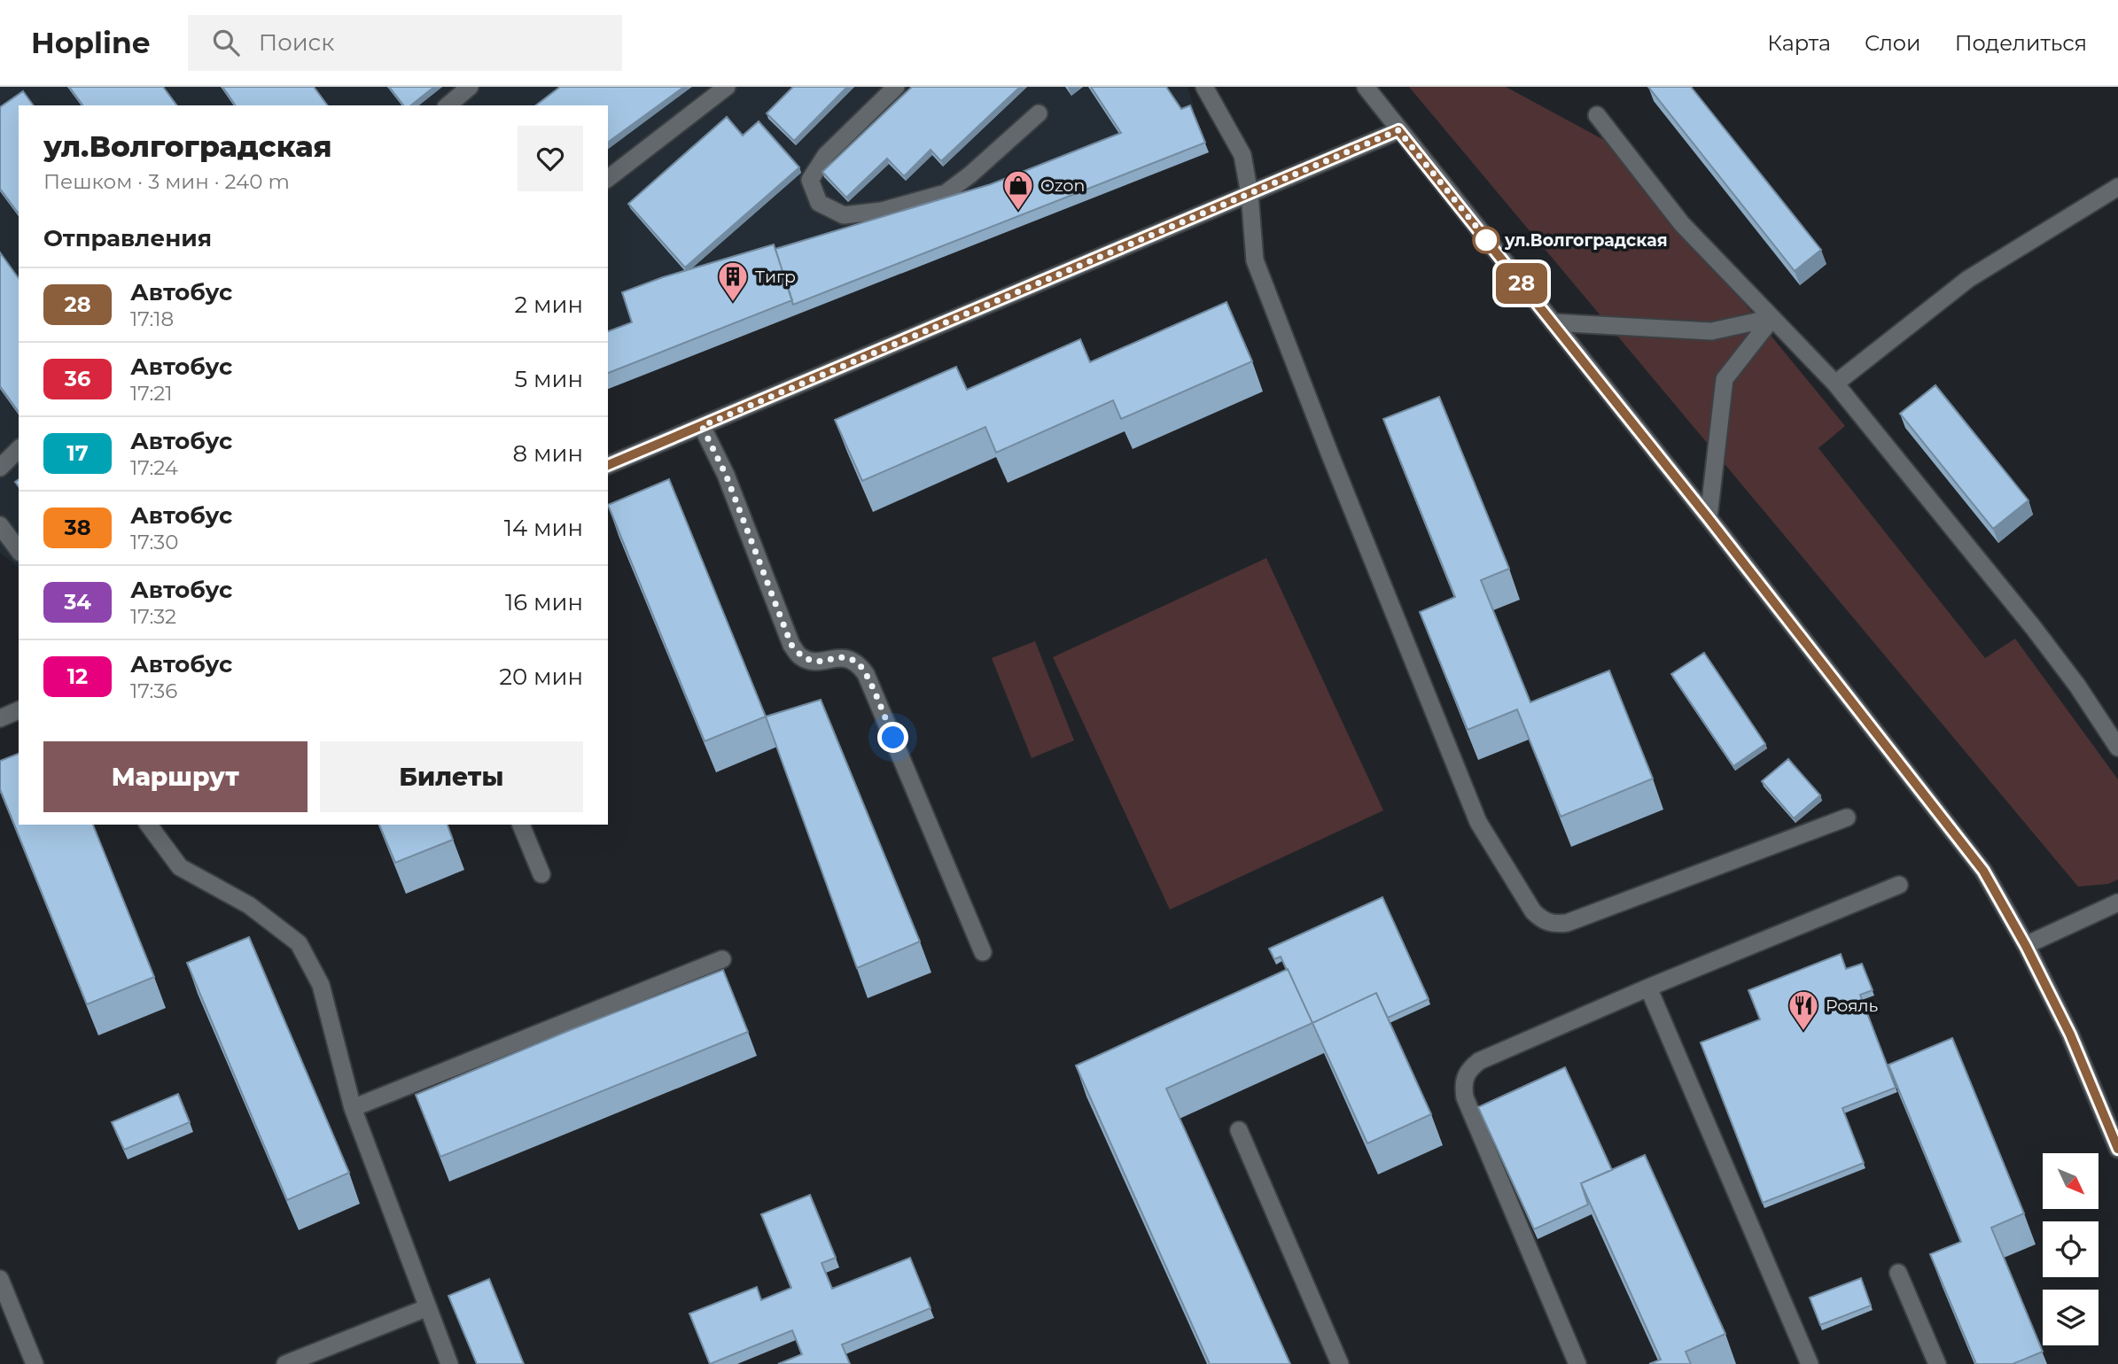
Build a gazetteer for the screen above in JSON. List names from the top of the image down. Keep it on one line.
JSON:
{"places":{"shop":["Ozon"],"other":["ул.Волгоградская"],"building":["Тигр"],"restaurant":["Рояль"]},"lines":["bus line 28"],"north":"bottom right","page":{"header":"Hopline","search":"Поиск","nav":["Карта","Слои","Поделиться"],"on_map":"28","heading":[["ул.Волгоградская","Пешком · 3 мин · 240 m"],"Отправления"],"list":[{"mark":"28","name":"Автобус","note":"17:18","value":"2 мин"},{"mark":"36","name":"Автобус","note":"17:21","value":"5 мин"},{"mark":"17","name":"Автобус","note":"17:24","value":"8 мин"},{"mark":"38","name":"Автобус","note":"17:30","value":"14 мин"},{"mark":"34","name":"Автобус","note":"17:32","value":"16 мин"},{"mark":"12","name":"Автобус","note":"17:36","value":"20 мин"}],"buttons":["Маршрут","Билеты"]}}
